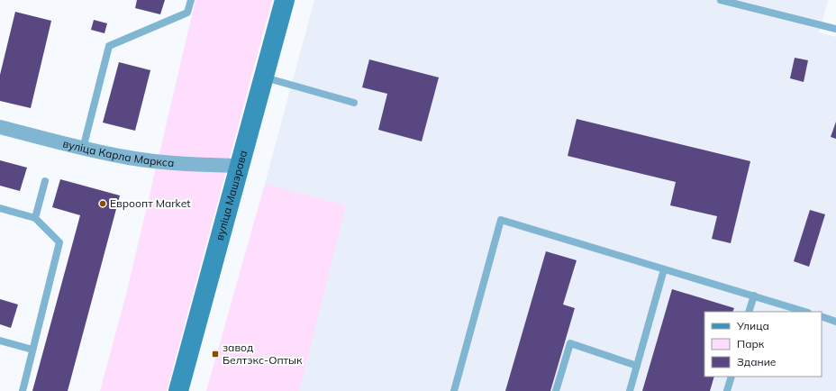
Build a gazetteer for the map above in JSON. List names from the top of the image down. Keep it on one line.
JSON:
{"streets":{"street":["вуліца Карла Маркса","вуліца Машэрава"]},"crossings":[["вуліца Карла Маркса","вуліца Машэрава"]],"places":{"other":["Евроопт Market"],"transit":["завод Белтэкс-Оптык"]},"legend":["Улица","Парк","Здание"]}
